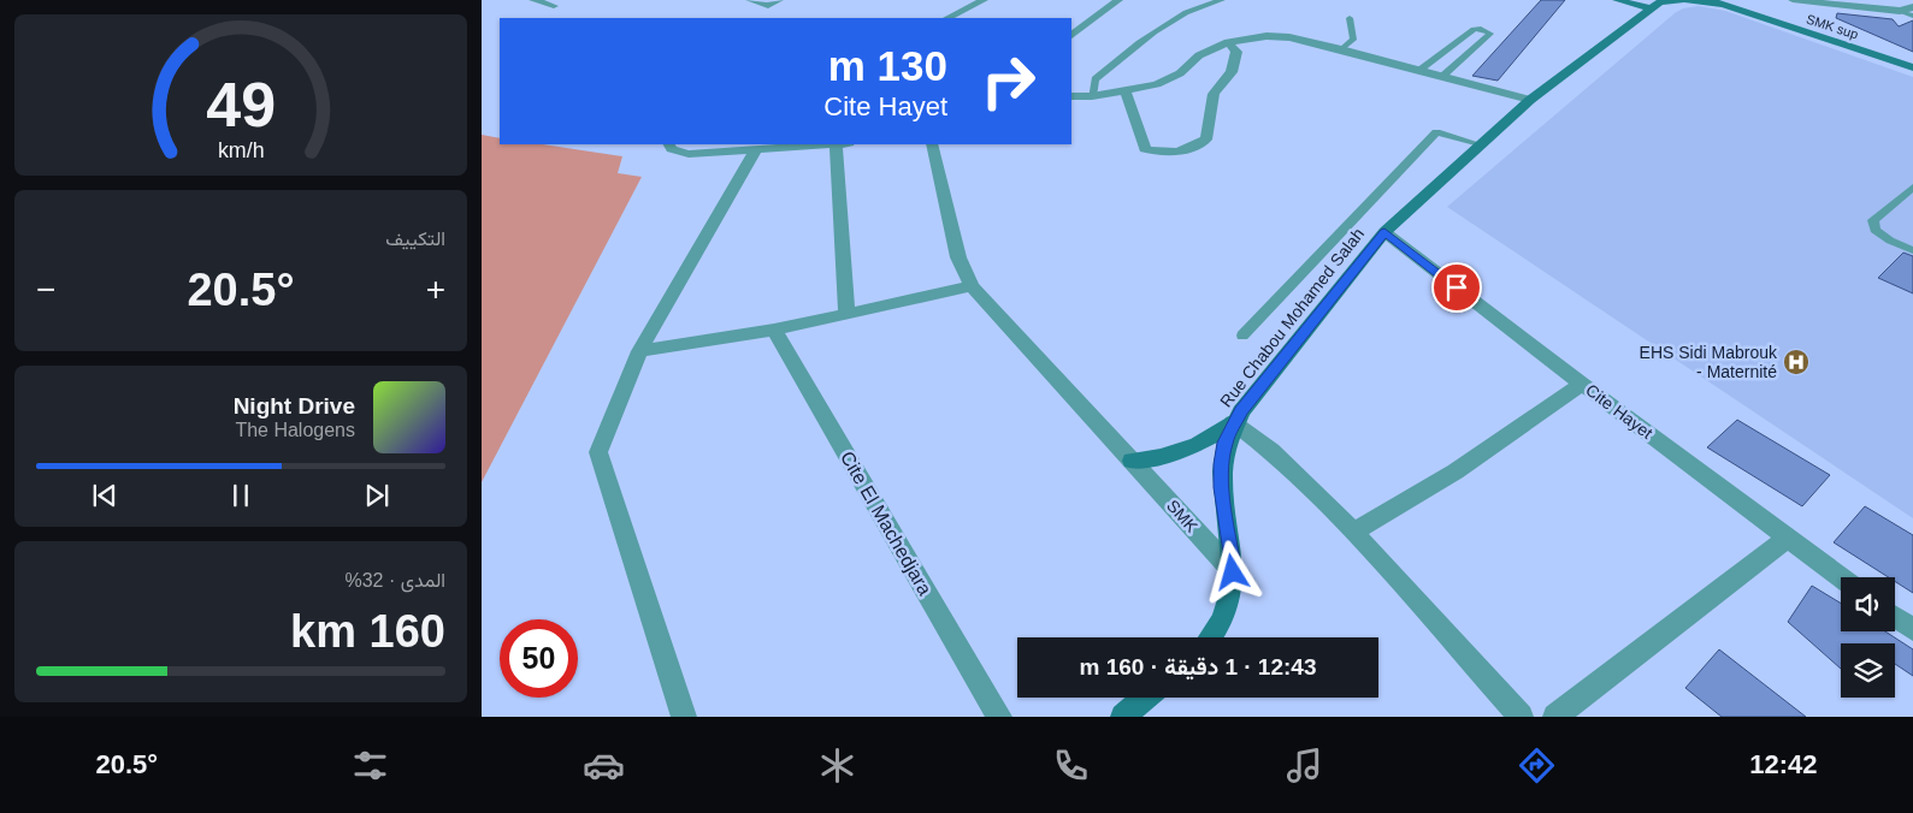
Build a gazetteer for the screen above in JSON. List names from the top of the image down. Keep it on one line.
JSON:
{"streets":{"main road":["SMK sup","Rue Chabou Mohamed Salah"],"street":["Cite Hayet","SMK","Cite El Machedjara"]},"crossings":[["Rue Chabou Mohamed Salah","Cite Hayet"],["Rue Chabou Mohamed Salah","SMK"]],"places":{"hospital":["EHS Sidi Mabrouk - Maternité"]},"page":{"turn":["130 m","Cite Hayet"],"tile":["التكييف",["المدى · 32%","160 km"]],"heat":["−","20.5°","+"],"song":["Night Drive","The Halogens"],"limit":"50","trip":"12:43 · 1 دقيقة · 160 m","tabs":["12:42","20.5°"],"gauge":["49","km/h"]}}
